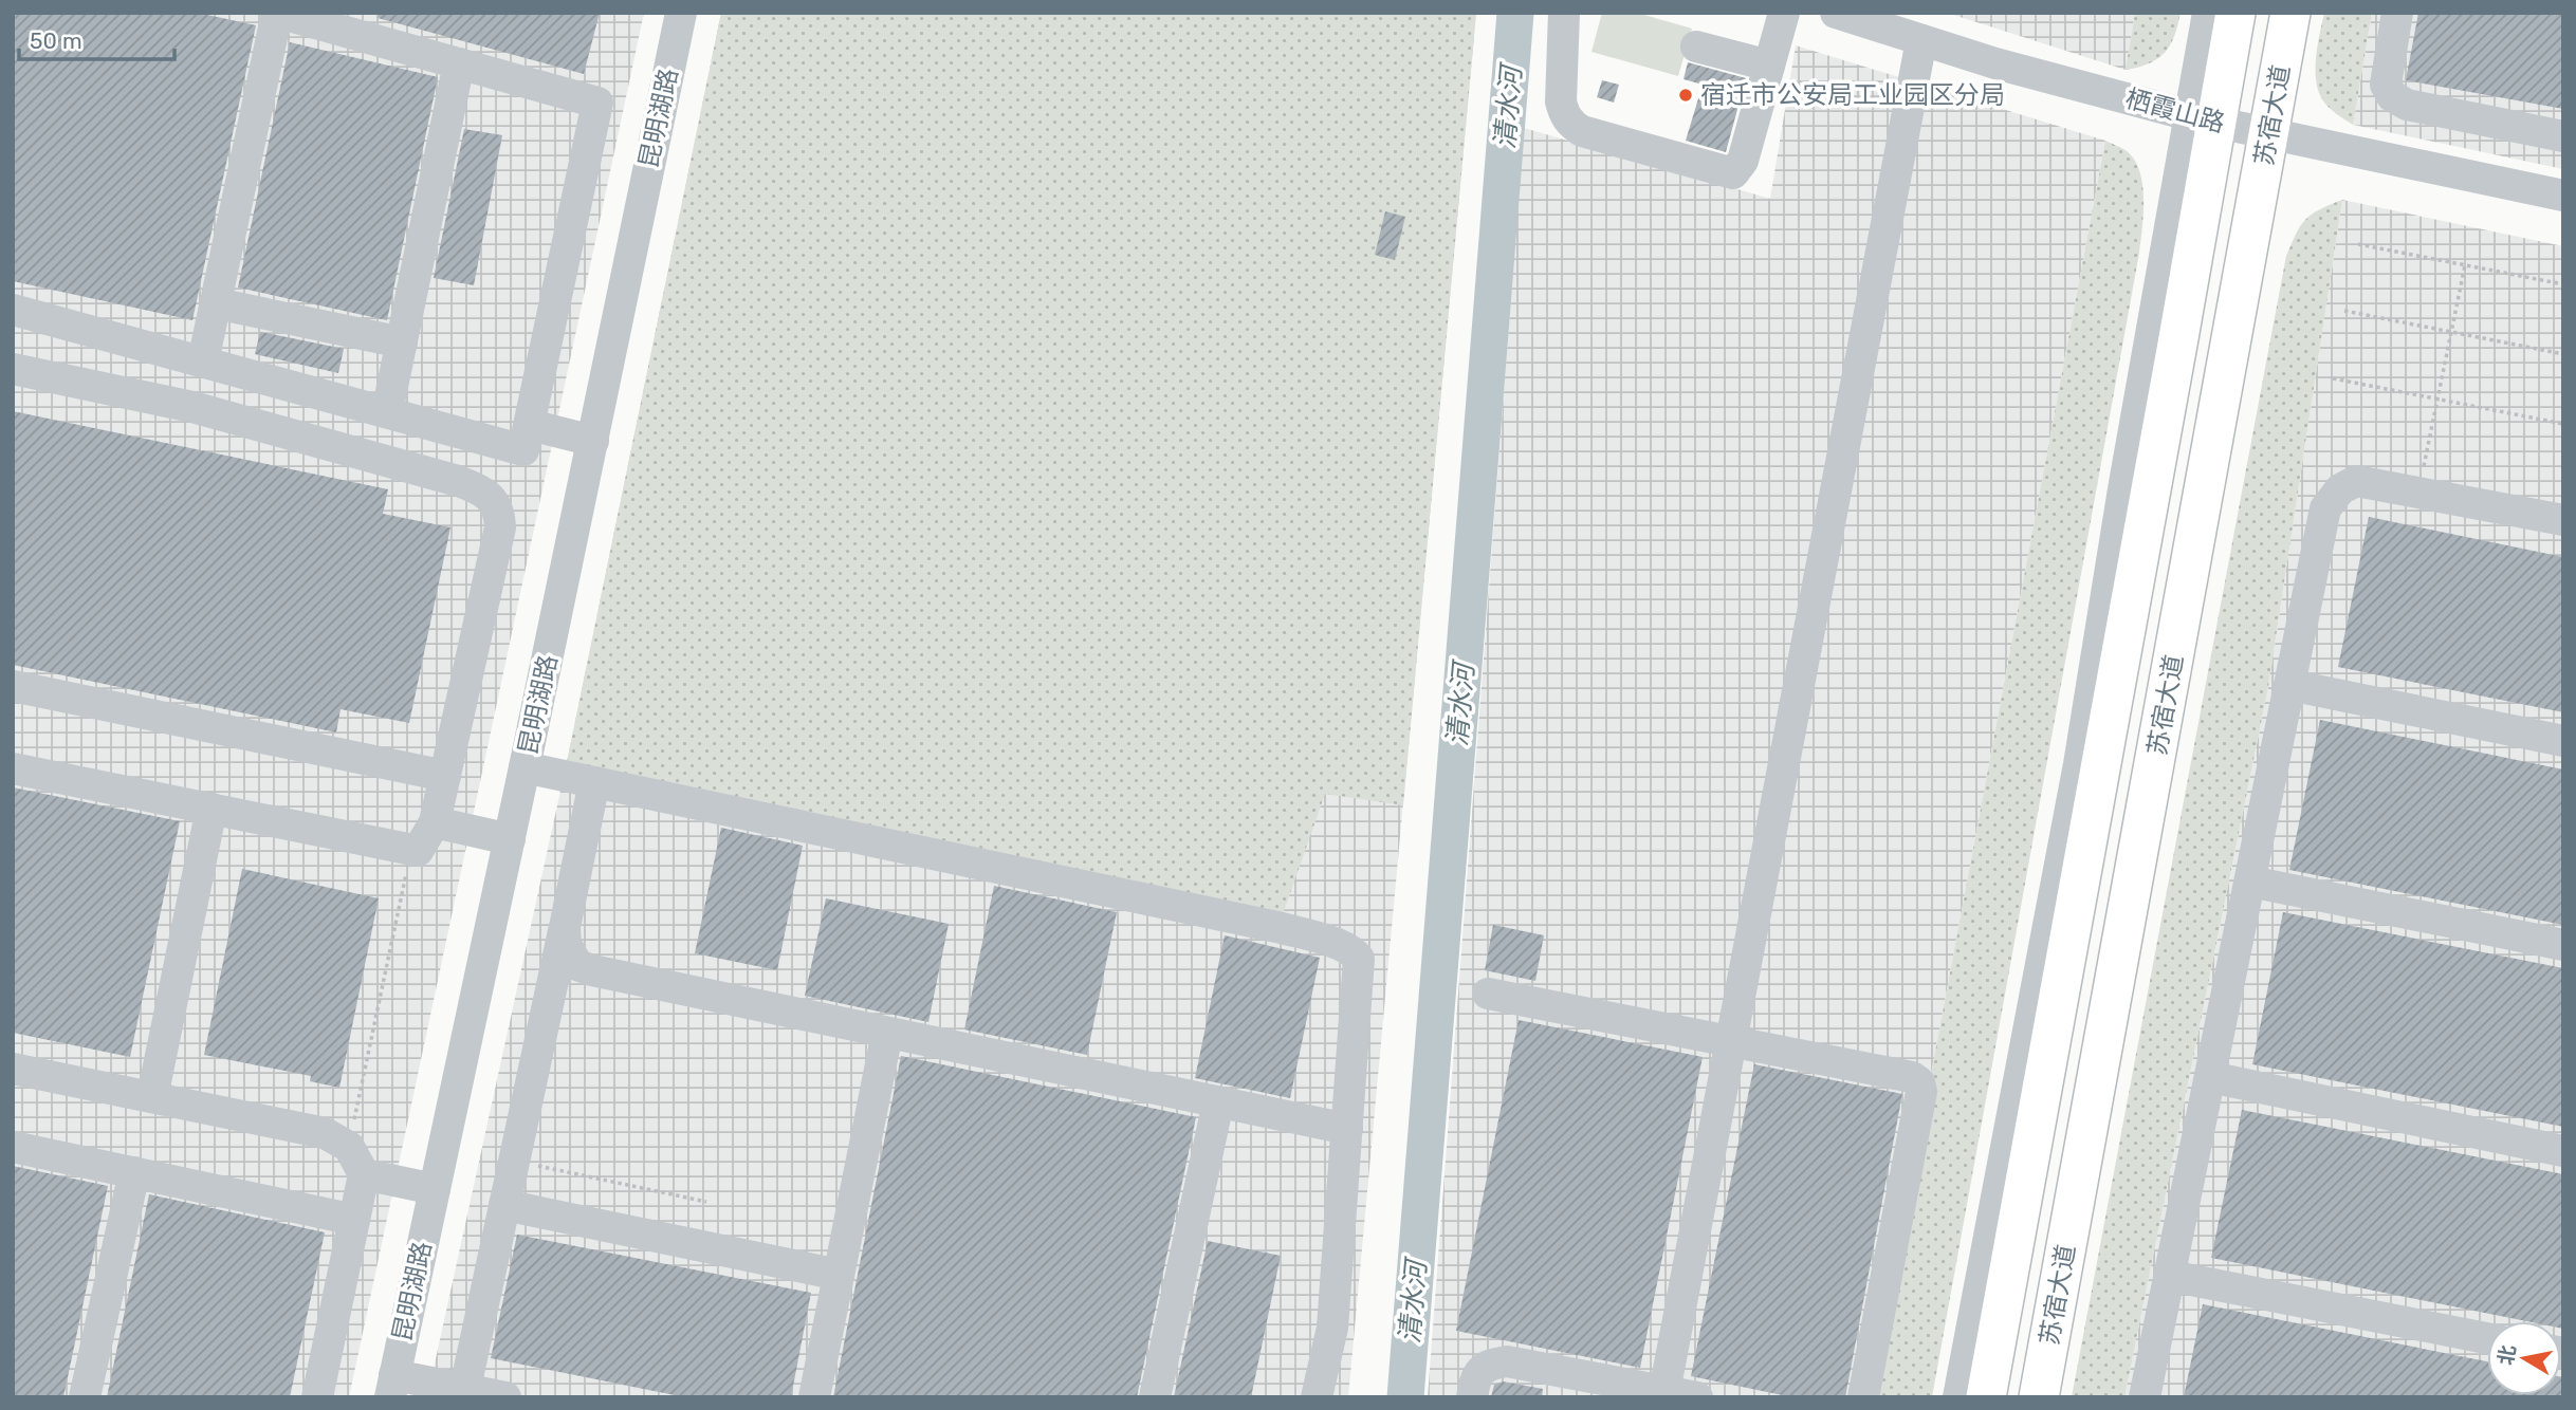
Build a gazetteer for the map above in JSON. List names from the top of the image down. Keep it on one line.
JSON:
{"streets":{"main road":["苏宿大道"],"street":["栖霞山路","昆明湖路"]},"crossings":[["栖霞山路","苏宿大道"]],"water":["清水河"],"places":["宿迁市公安局工业园区分局"],"scale_bar":"50 m","north":"left"}
